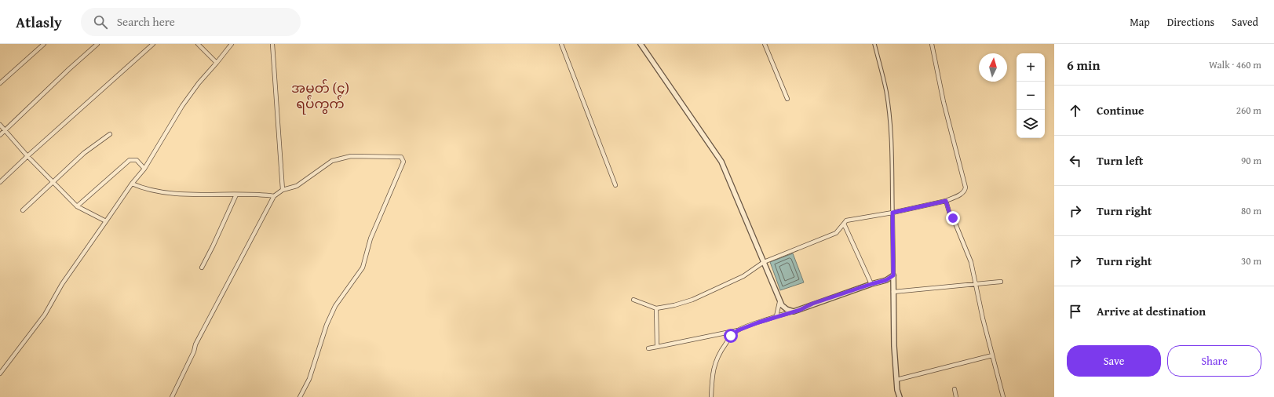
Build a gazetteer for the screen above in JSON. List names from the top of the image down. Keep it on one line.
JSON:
{"districts":["အမှတ် (၄) ရပ်ကွက်"],"north":"top","page":{"header":"Atlasly","search":"Search here","nav":["Map","Directions","Saved"],"heading":["6 min","Walk · 460 m"],"map_buttons":["+","−"],"list":[["Continue","260 m"],["Turn left","90 m"],["Turn right","80 m"],["Turn right","30 m"],"Arrive at destination"],"buttons":["Save","Share"]}}
